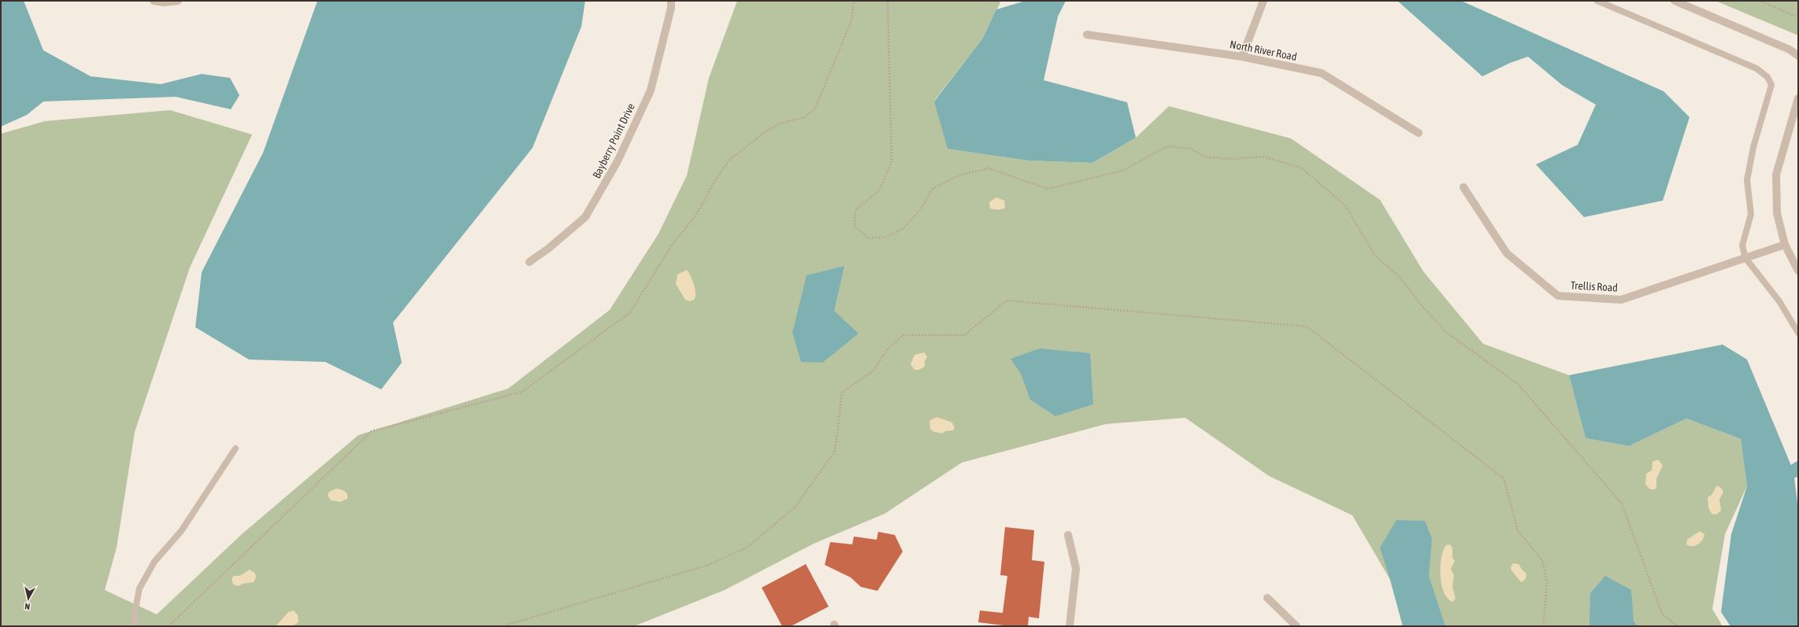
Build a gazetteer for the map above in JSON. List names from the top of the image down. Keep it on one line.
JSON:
{"streets":{"street":["North River Road","Bayberry Point Drive","Trellis Road"]},"north":"bottom"}
